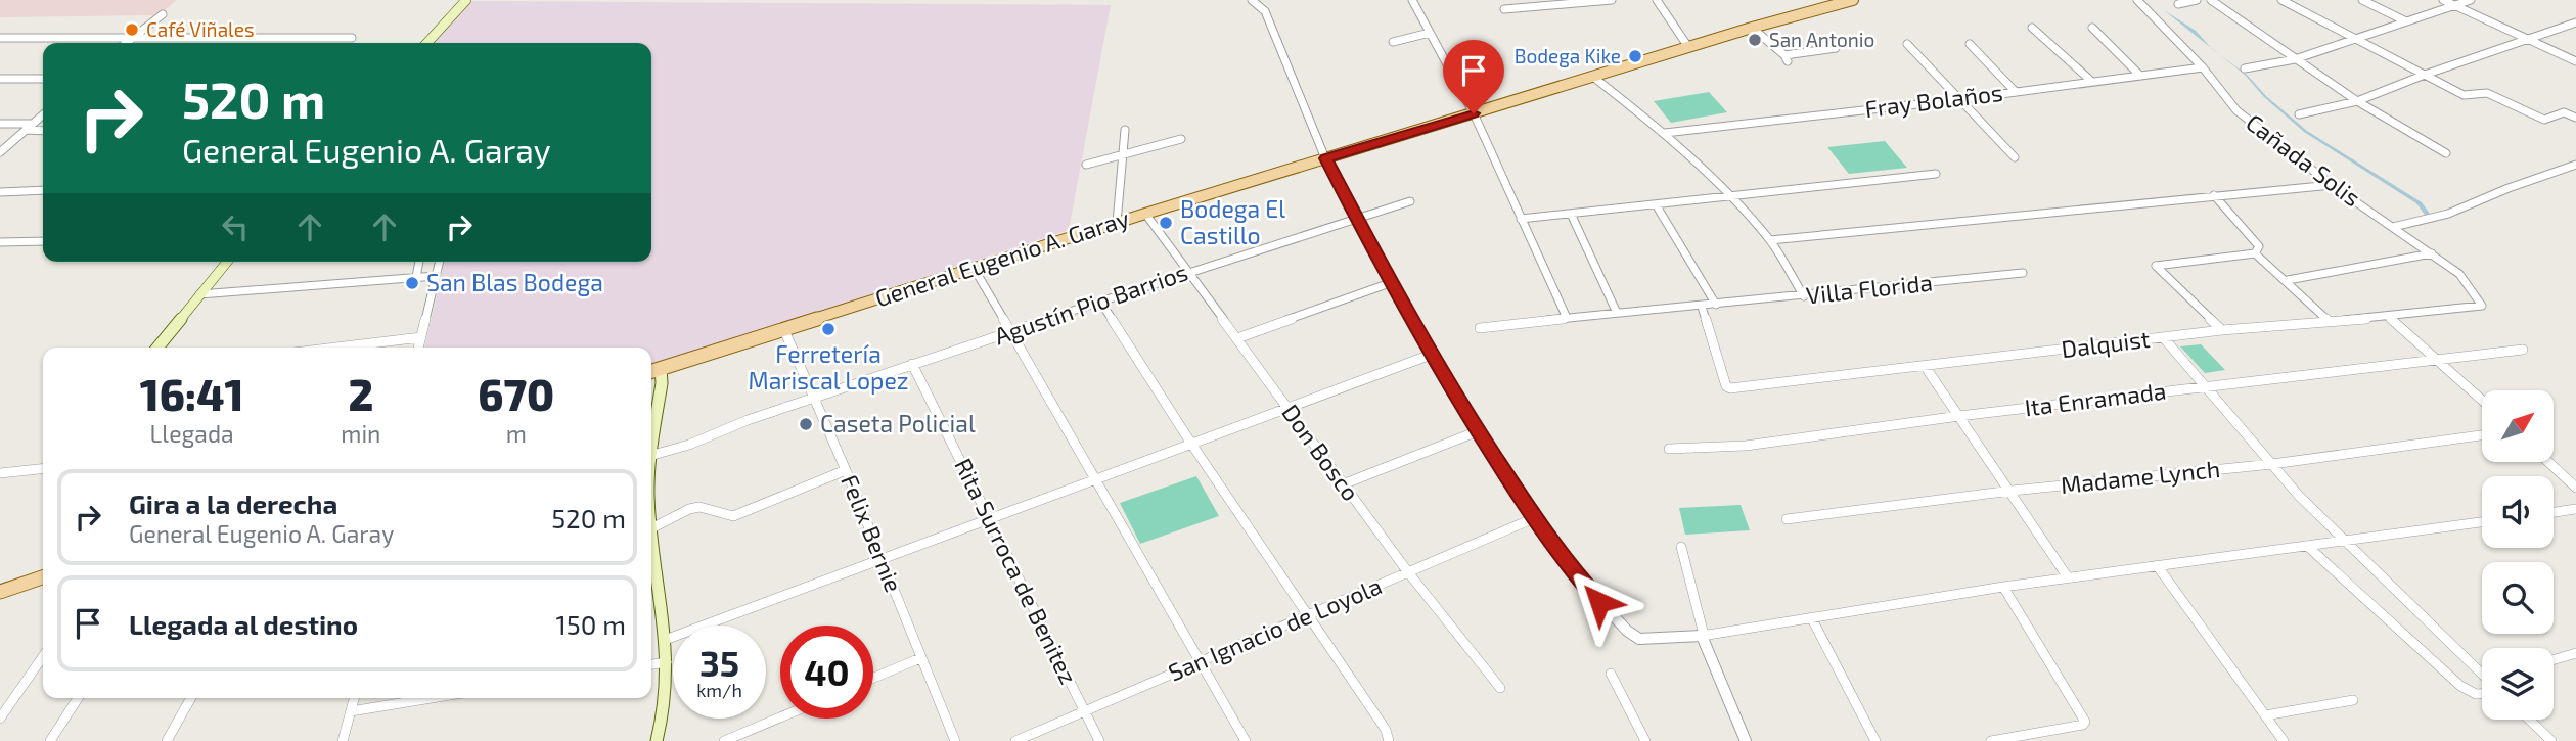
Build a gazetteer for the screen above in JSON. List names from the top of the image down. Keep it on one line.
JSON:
{"streets":{"main road":["General Eugenio A. Garay"],"street":["Fray Bolaños","Cañada Solis","Villa Florida","Agustín Pio Barrios","Dalquist","Ita Enramada","Don Bosco","Madame Lynch","Felix Bernie","Rita Surroca de Benitez","San Ignacio de Loyola"]},"crossings":[["Fray Bolaños","Cañada Solis"],["Cañada Solis","Dalquist"],["General Eugenio A. Garay","Don Bosco"],["General Eugenio A. Garay","Felix Bernie"],["Villa Florida","Dalquist"],["Agustín Pio Barrios","Don Bosco"],["Agustín Pio Barrios","Felix Bernie"],["Agustín Pio Barrios","Rita Surroca de Benitez"],["Don Bosco","San Ignacio de Loyola"],["Rita Surroca de Benitez","San Ignacio de Loyola"]],"places":["Café Viñales","San Antonio","Bodega Kike","Bodega El Castillo","San Blas Bodega","Ferretería Mariscal Lopez","Caseta Policial"],"north":"top right","page":{"turn":["520 m","General Eugenio A. Garay"],"eta":["16:41","Llegada","2","min","670","m"],"list":[{"name":"Gira a la derecha","note":"General Eugenio A. Garay","value":"520 m"},{"name":"Llegada al destino","value":"150 m"}],"speed":"35 km/h","limit":"40"}}
